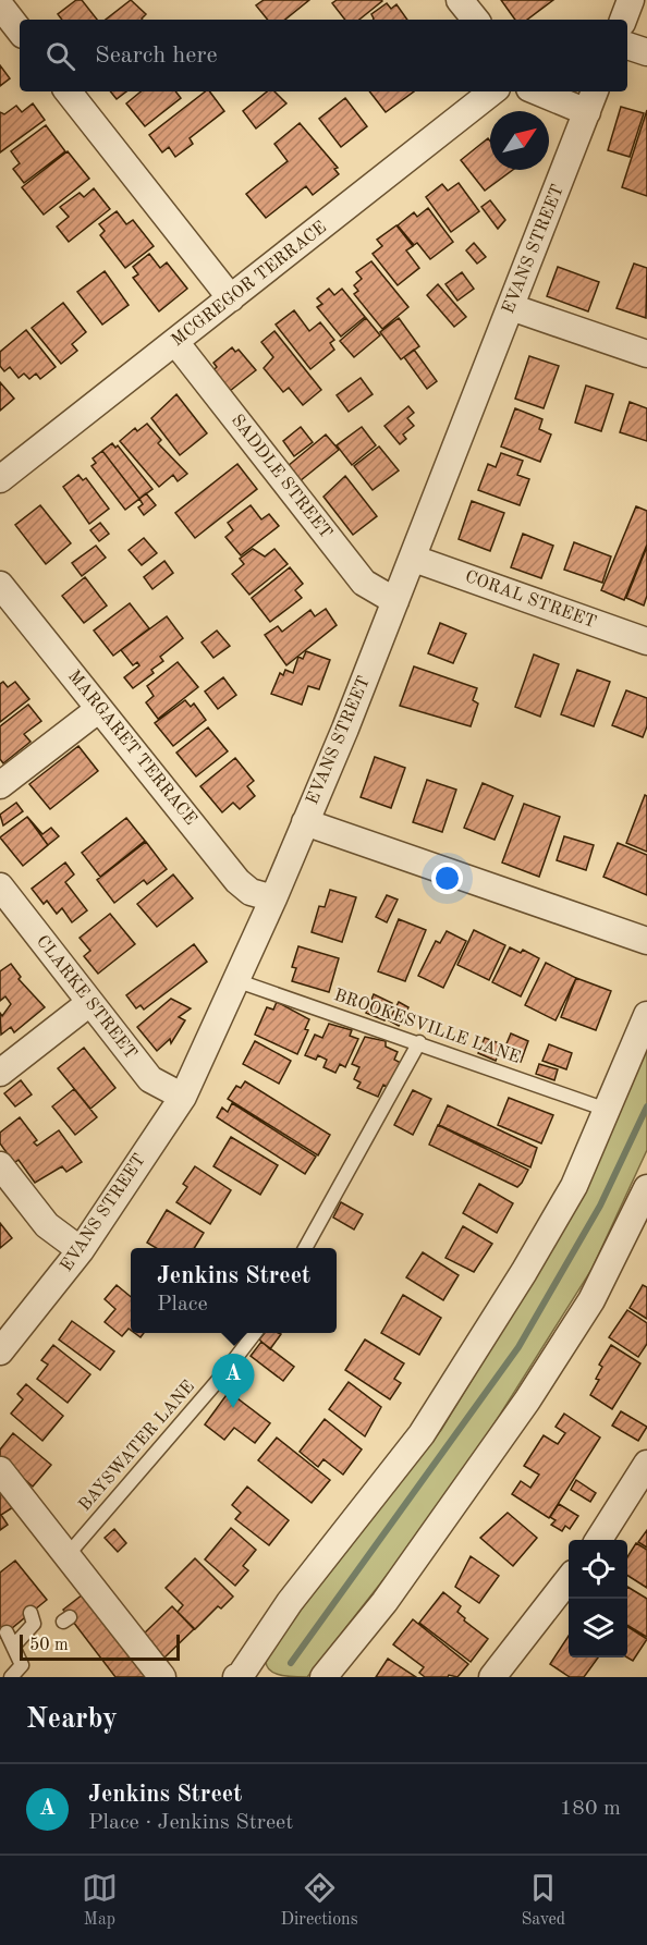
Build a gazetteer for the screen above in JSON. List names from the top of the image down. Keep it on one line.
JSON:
{"streets":{"street":["EVANS STREET","MCGREGOR TERRACE","SADDLE STREET","CORAL STREET","MARGARET TERRACE","CLARKE STREET"],"lane":["BROOKESVILLE LANE","BAYSWATER LANE"]},"crossings":[["EVANS STREET","SADDLE STREET"],["EVANS STREET","CORAL STREET"],["EVANS STREET","MARGARET TERRACE"],["EVANS STREET","CLARKE STREET"],["EVANS STREET","BROOKESVILLE LANE"],["MCGREGOR TERRACE","SADDLE STREET"]],"scale_bar":"50 m","north":"top right","page":{"search":"Search here","popup":["Jenkins Street","Place"],"pins":"A","scale":"50 m","heading":"Nearby","list":[{"mark":"A","name":"Jenkins Street","note":"Place · Jenkins Street","value":"180 m"}],"nav":["Map","Directions","Saved"]}}
